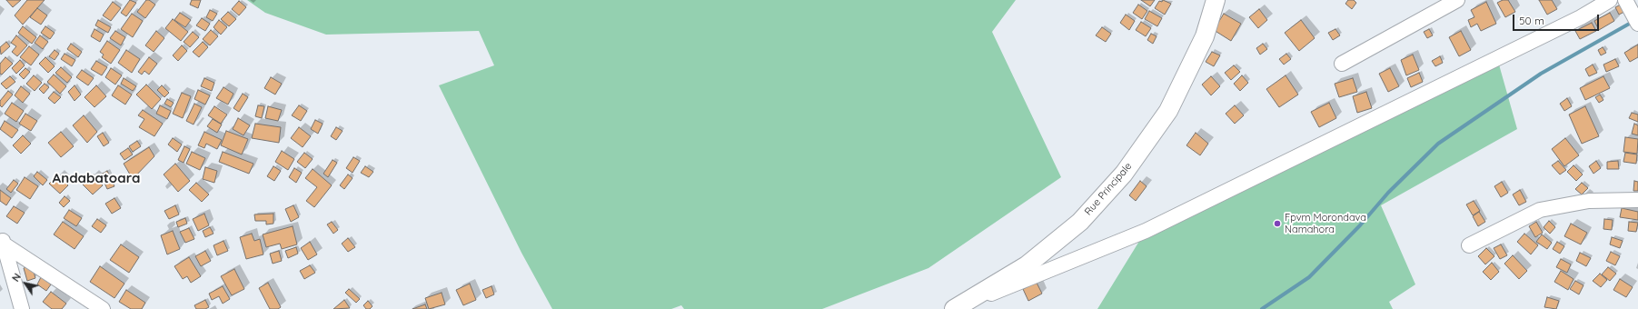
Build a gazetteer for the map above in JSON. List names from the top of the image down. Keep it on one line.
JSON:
{"streets":{"main road":["Rue Principale"]},"districts":["Andabatoara"],"places":["Fpvm Morondava Namahora"],"scale_bar":"50 m","north":"top left"}
